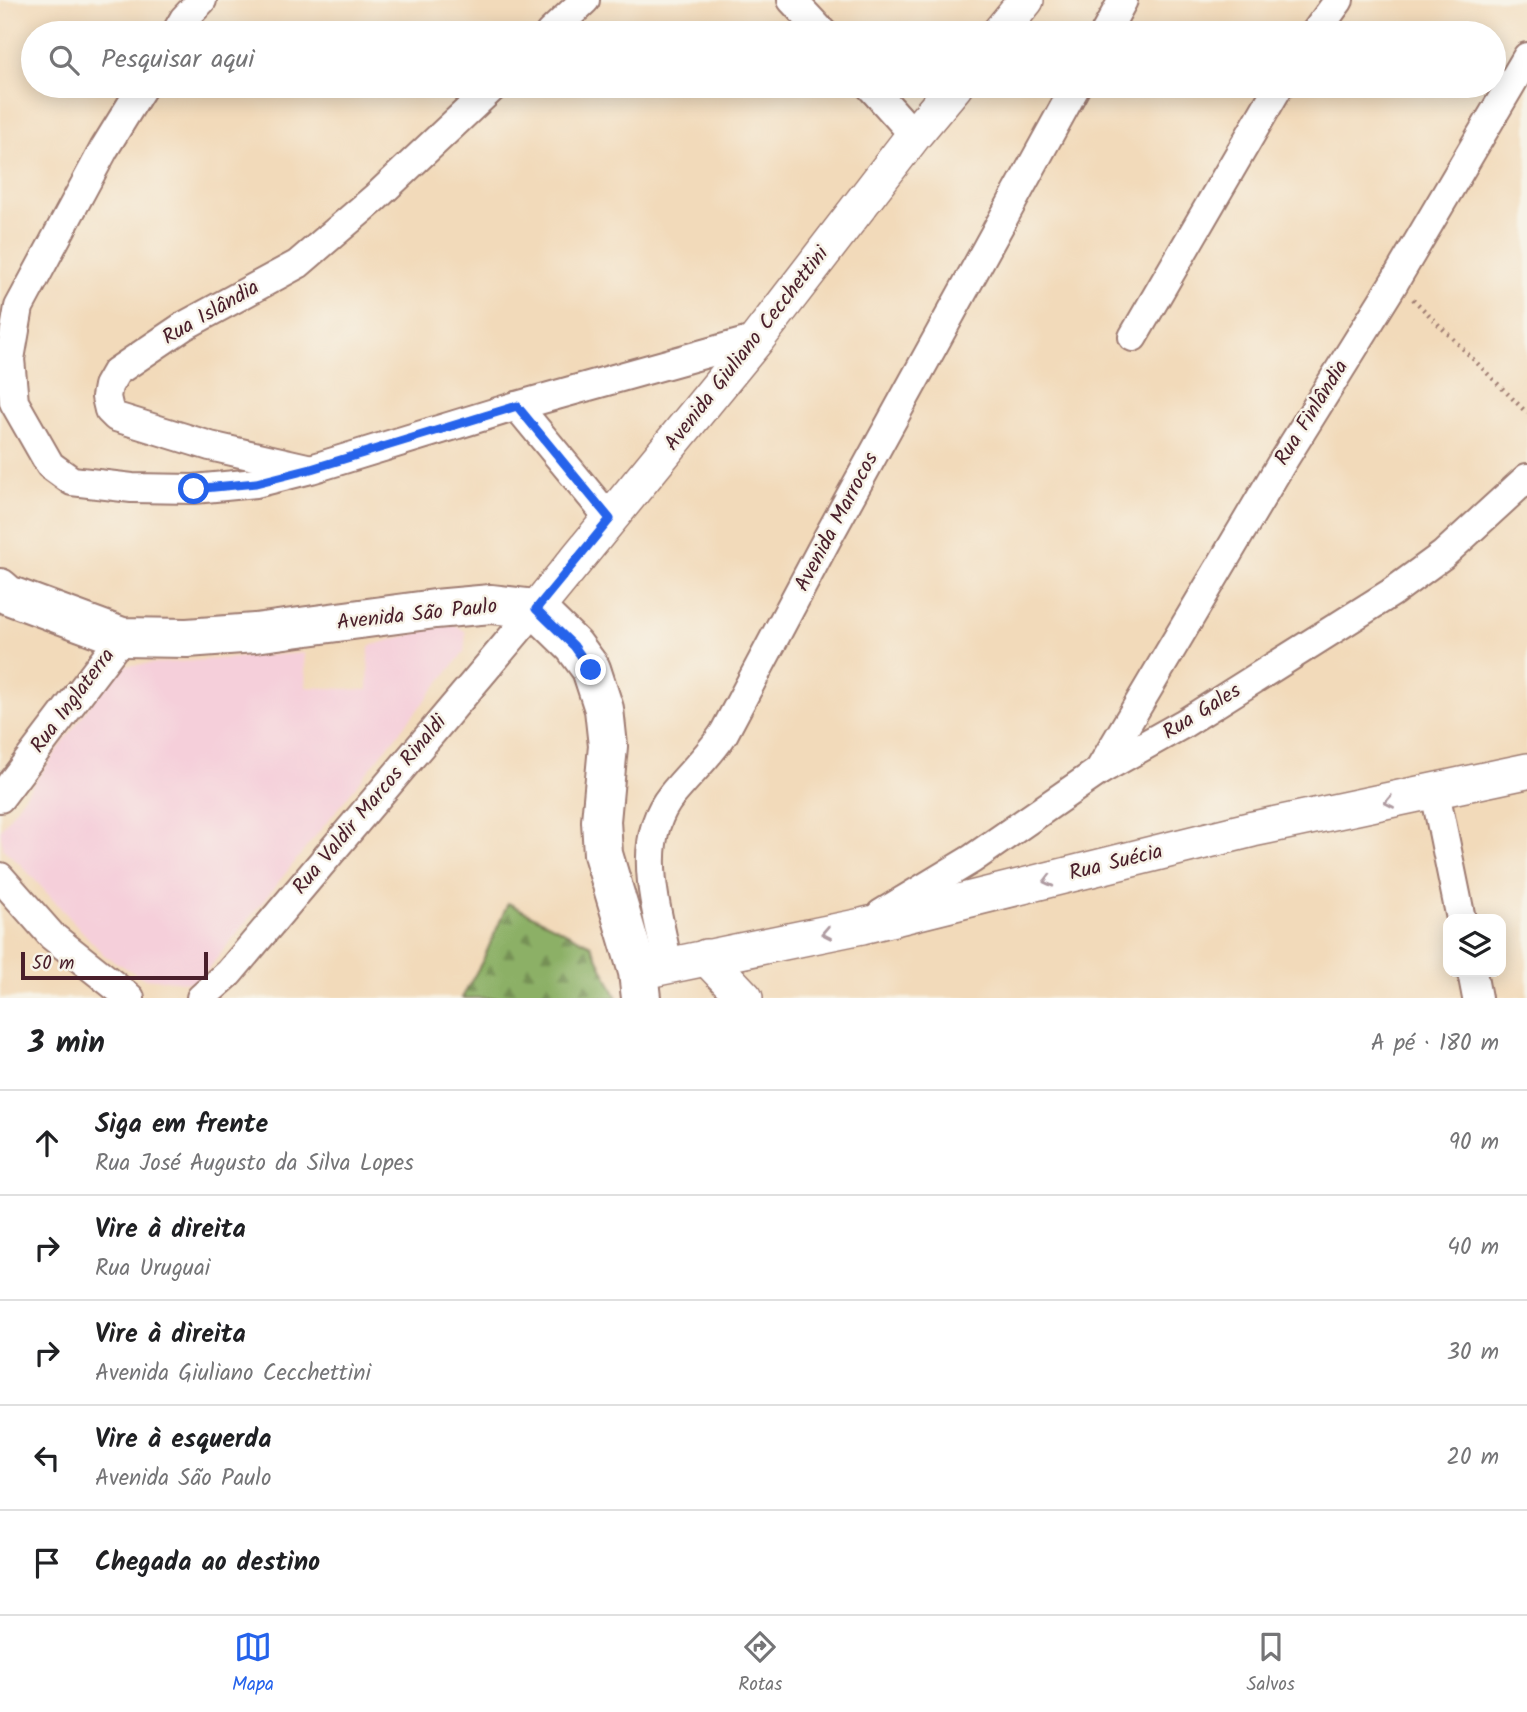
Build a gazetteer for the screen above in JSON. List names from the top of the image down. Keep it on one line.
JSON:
{"streets":{"main road":["Avenida São Paulo"],"street":["Rua Islândia","Avenida Giuliano Cecchettini","Rua Finlândia","Avenida Marrocos","Rua Inglaterra","Rua Gales","Rua Valdir Marcos Rinaldi","Rua Suécia"]},"crossings":[["Avenida Giuliano Cecchettini","Avenida São Paulo"],["Avenida Giuliano Cecchettini","Rua Valdir Marcos Rinaldi"],["Rua Finlândia","Rua Gales"],["Avenida Marrocos","Rua Suécia"],["Avenida São Paulo","Rua Inglaterra"],["Avenida São Paulo","Rua Valdir Marcos Rinaldi"],["Rua Gales","Rua Suécia"]],"one_way":["Rua Suécia"],"scale_bar":"50 m","page":{"search":"Pesquisar aqui","scale":"50 m","heading":["3 min","A pé · 180 m"],"list":[["Siga em frente","Rua José Augusto da Silva Lopes","90 m"],["Vire à direita","Rua Uruguai","40 m"],["Vire à direita","Avenida Giuliano Cecchettini","30 m"],["Vire à esquerda","Avenida São Paulo","20 m"],"Chegada ao destino"],"nav":["Mapa","Rotas","Salvos"]}}
